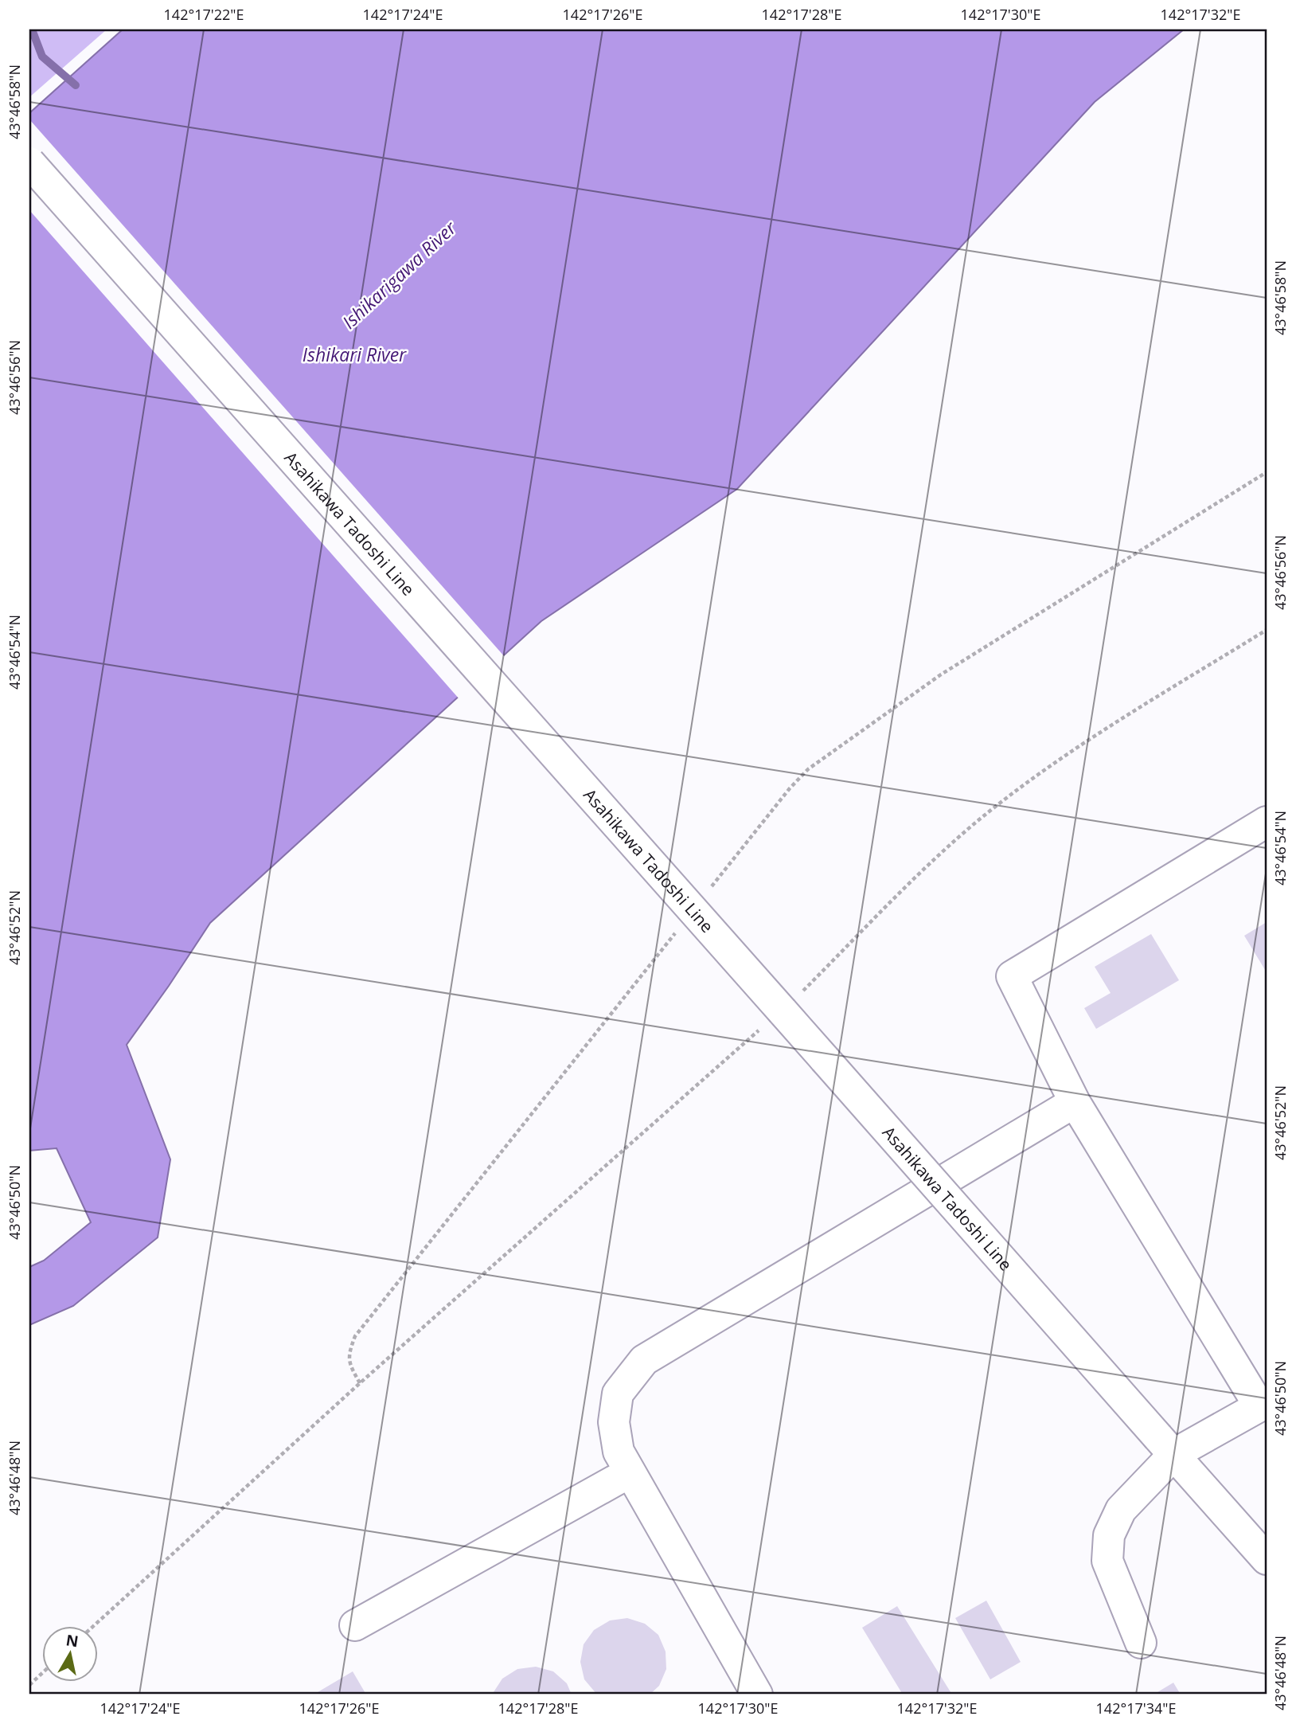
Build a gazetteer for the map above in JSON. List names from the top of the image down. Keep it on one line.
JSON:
{"streets":{"main road":["Asahikawa Tadoshi Line"]},"water":["Ishikarigawa River","Ishikari River"],"north":"top","coordinates":["142°17'22\"E","142°17'24\"E","142°17'26\"E","142°17'28\"E","142°17'30\"E","142°17'32\"E","43°46'58\"N","43°46'56\"N","43°46'54\"N","43°46'52\"N","43°46'50\"N","43°46'48\"N","142°17'34\"E"]}
